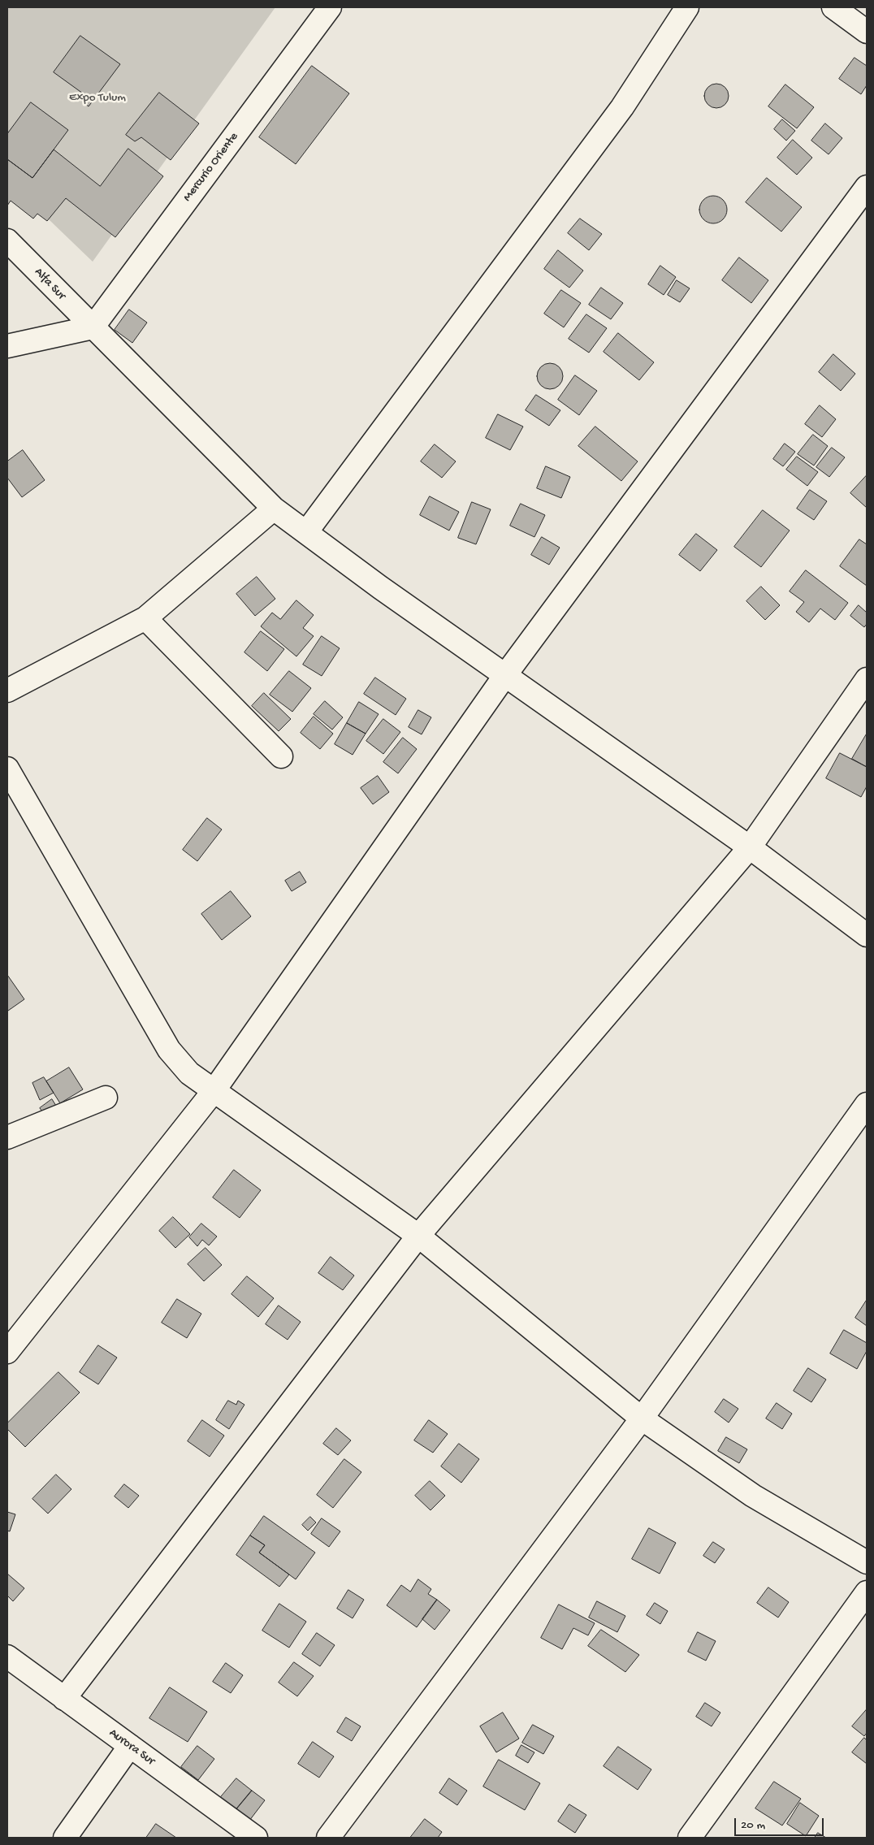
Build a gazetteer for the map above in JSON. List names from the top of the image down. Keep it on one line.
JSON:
{"streets":{"street":["Mercurio Oriente","Alfa Sur","Aurora Sur"]},"crossings":[["Mercurio Oriente","Alfa Sur"]],"parks":["Expo Tulum"],"scale_bar":"20 m"}
